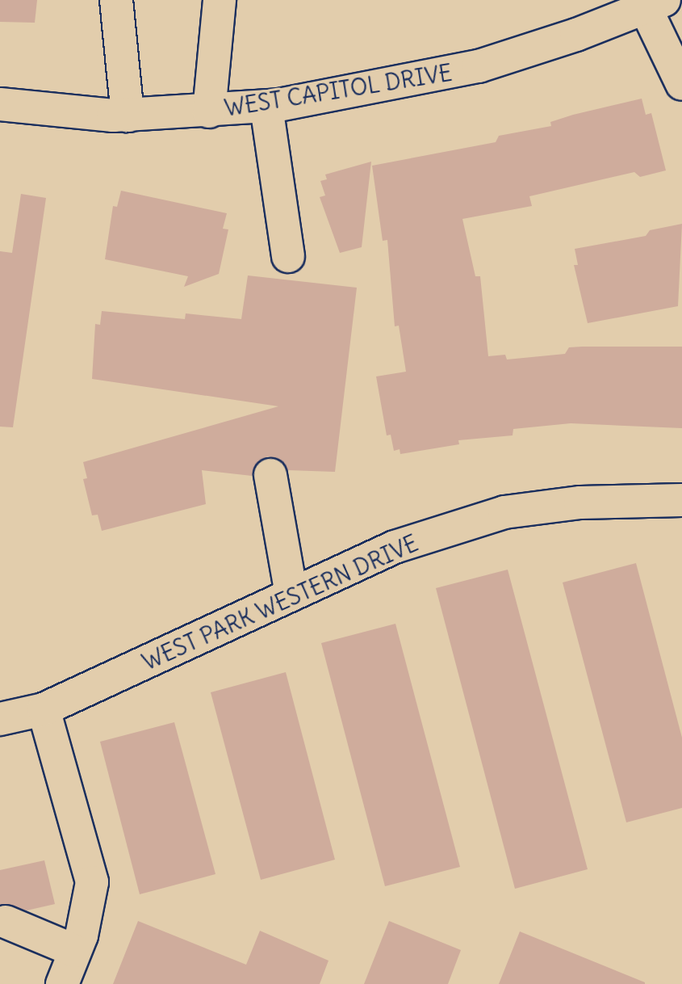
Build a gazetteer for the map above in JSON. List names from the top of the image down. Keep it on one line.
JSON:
{"streets":{"street":["WEST CAPITOL DRIVE","WEST PARK WESTERN DRIVE"]}}
